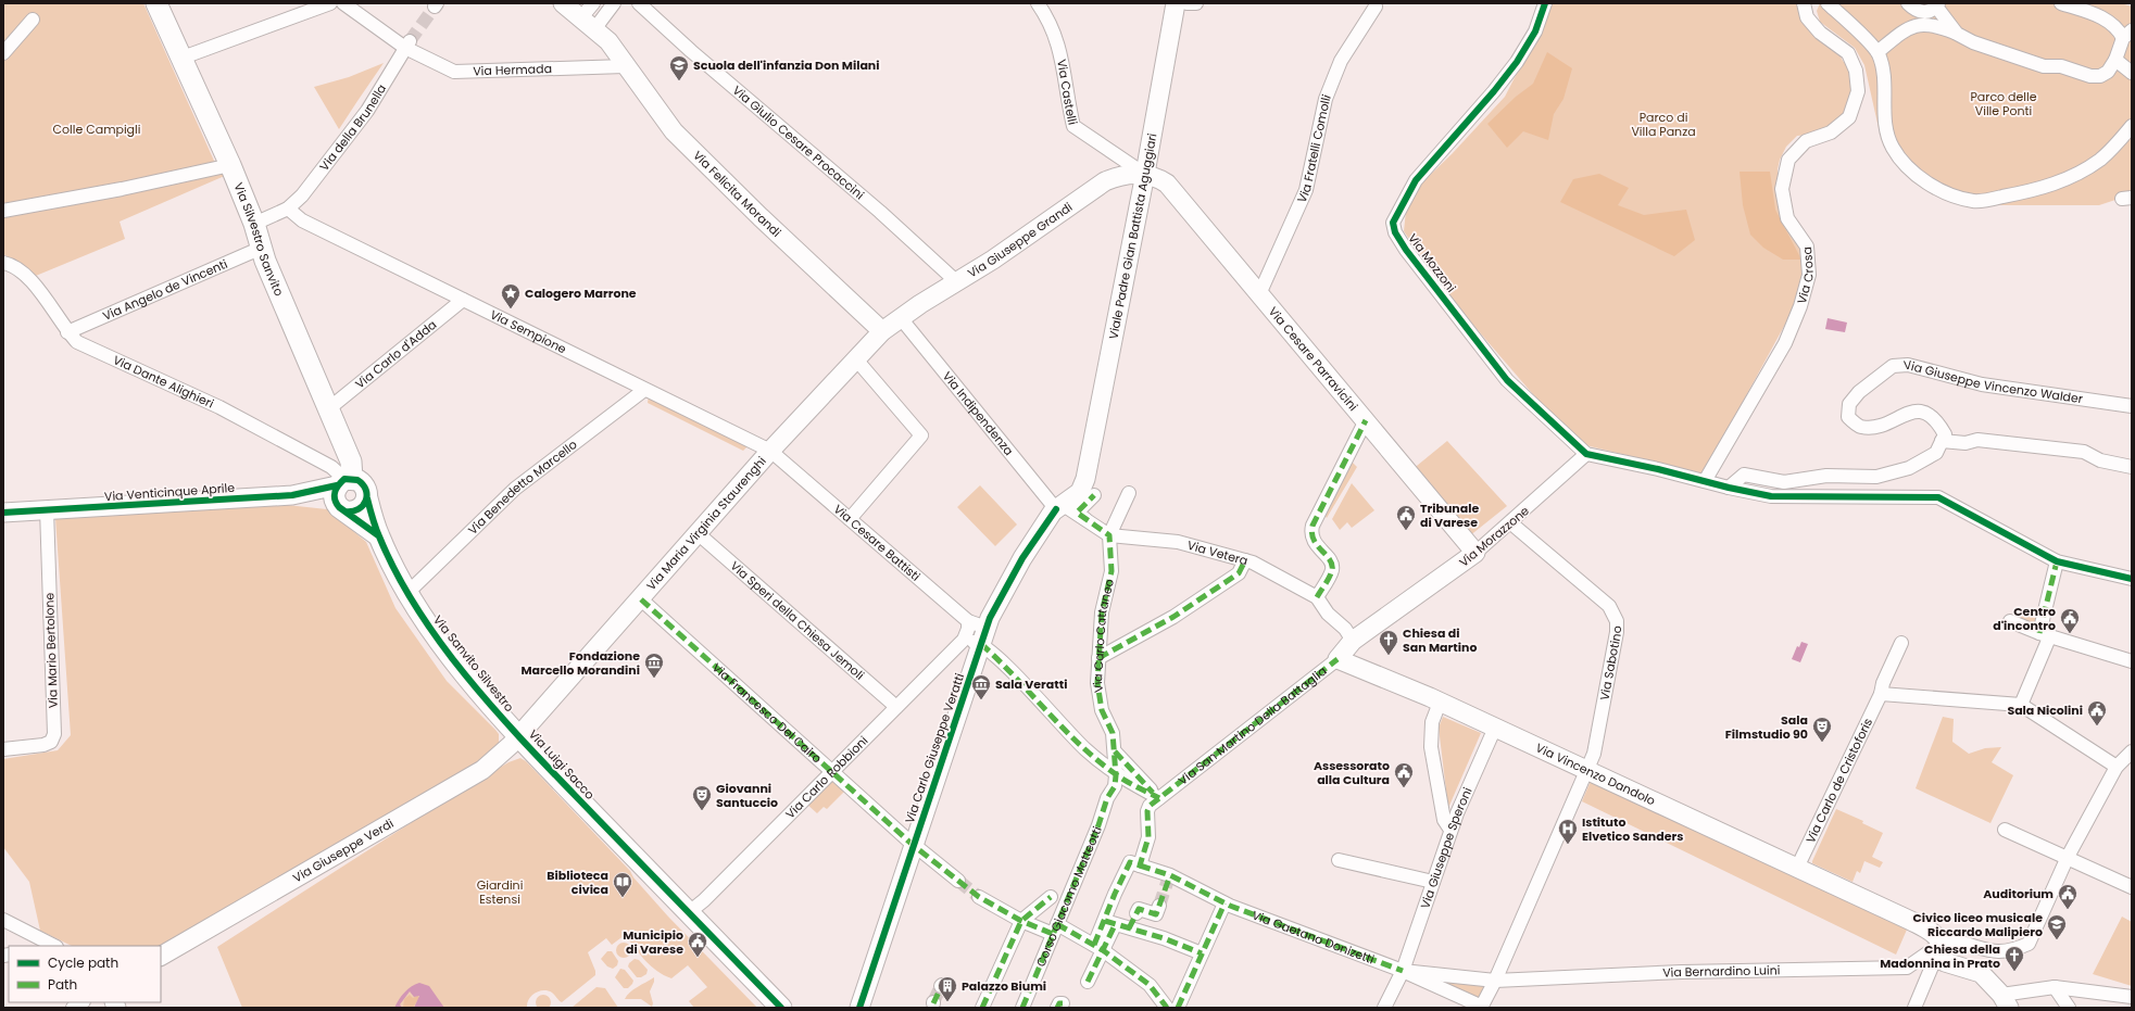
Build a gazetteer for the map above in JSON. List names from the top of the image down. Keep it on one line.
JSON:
{"streets":{"main road":["Via Felicita Morandi","Viale Padre Gian Battista Aguggiari","Via Silvestro Sanvito","Via Giuseppe Grandi","Via Cesare Parravicini","Via Venticinque Aprile","Via Maria Virginia Staurenghi","Via Morazzone","Via Sanvito Silvestro","Via Carlo Giuseppe Veratti","Via Luigi Sacco","Via Vincenzo Dandolo","Via Giuseppe Verdi"],"street":["Via Hermada","Via Castelli","Via della Brunella","Via Giulio Cesare Procaccini","Via Fratelli Comolli","Via Mozzoni","Via Crosa","Via Angelo de Vincenti","Via Sempione","Via Carlo d'Adda","Via Dante Alighieri","Via Giuseppe Vincenzo Walder","Via Indipendenza","Via Benedetto Marcello","Via Cesare Battisti","Via Vetera","Via Speri della Chiesa Jemoli","Via Carlo Cattaneo","Via Mario Bertolone","Via Sabotino","Via Francesco Del Cairo","Via San Martino Della Battaglia","Via Carlo Robbioni","Via Carlo de Cristoforis","Via Giuseppe Speroni","Corso Giacomo Matteotti","Via Gaetano Donizetti","Via Bernardino Luini"]},"crossings":[["Via Hermada","Via della Brunella"],["Via Hermada","Via Felicita Morandi"],["Via Castelli","Viale Padre Gian Battista Aguggiari"],["Via Castelli","Via Giuseppe Grandi"],["Via Castelli","Via Cesare Parravicini"],["Via della Brunella","Via Silvestro Sanvito"],["Via della Brunella","Via Sempione"],["Via Giulio Cesare Procaccini","Via Giuseppe Grandi"],["Via Fratelli Comolli","Via Cesare Parravicini"],["Via Felicita Morandi","Via Maria Virginia Staurenghi"],["Viale Padre Gian Battista Aguggiari","Via Giuseppe Grandi"],["Viale Padre Gian Battista Aguggiari","Via Cesare Parravicini"],["Viale Padre Gian Battista Aguggiari","Via Indipendenza"],["Viale Padre Gian Battista Aguggiari","Via Carlo Giuseppe Veratti"],["Via Silvestro Sanvito","Via Angelo de Vincenti"],["Via Silvestro Sanvito","Via Carlo d'Adda"],["Via Silvestro Sanvito","Via Dante Alighieri"],["Via Silvestro Sanvito","Via Venticinque Aprile"],["Via Silvestro Sanvito","Via Sanvito Silvestro"],["Via Giuseppe Grandi","Via Cesare Parravicini"],["Via Giuseppe Grandi","Via Indipendenza"],["Via Giuseppe Grandi","Via Maria Virginia Staurenghi"],["Via Mozzoni","Via Morazzone"],["Via Angelo de Vincenti","Via Dante Alighieri"],["Via Sempione","Via Carlo d'Adda"],["Via Sempione","Via Benedetto Marcello"],["Via Sempione","Via Maria Virginia Staurenghi"],["Via Sempione","Via Cesare Battisti"],["Via Cesare Parravicini","Via Morazzone"],["Via Dante Alighieri","Via Venticinque Aprile"],["Via Dante Alighieri","Via Sanvito Silvestro"],["Via Indipendenza","Via Maria Virginia Staurenghi"],["Via Indipendenza","Via Vetera"],["Via Indipendenza","Via Carlo Cattaneo"],["Via Indipendenza","Via Carlo Giuseppe Veratti"],["Via Benedetto Marcello","Via Sanvito Silvestro"],["Via Venticinque Aprile","Via Mario Bertolone"],["Via Venticinque Aprile","Via Sanvito Silvestro"],["Via Maria Virginia Staurenghi","Via Cesare Battisti"],["Via Maria Virginia Staurenghi","Via Speri della Chiesa Jemoli"],["Via Maria Virginia Staurenghi","Via Sanvito Silvestro"],["Via Maria Virginia Staurenghi","Via Francesco Del Cairo"],["Via Maria Virginia Staurenghi","Via Luigi Sacco"],["Via Maria Virginia Staurenghi","Via Giuseppe Verdi"],["Via Morazzone","Via Sabotino"],["Via Morazzone","Via San Martino Della Battaglia"],["Via Morazzone","Via Vincenzo Dandolo"],["Via Cesare Battisti","Via Carlo Giuseppe Veratti"],["Via Cesare Battisti","Via Carlo Robbioni"],["Via Vetera","Via Carlo Cattaneo"],["Via Speri della Chiesa Jemoli","Via Carlo Robbioni"],["Via Carlo Cattaneo","Corso Giacomo Matteotti"],["Via Sanvito Silvestro","Via Luigi Sacco"],["Via Sanvito Silvestro","Via Giuseppe Verdi"],["Via Sabotino","Via Vincenzo Dandolo"],["Via Sabotino","Via Bernardino Luini"],["Via Francesco Del Cairo","Via Carlo Giuseppe Veratti"],["Via Francesco Del Cairo","Via Carlo Robbioni"],["Via San Martino Della Battaglia","Via Vincenzo Dandolo"],["Via Carlo Giuseppe Veratti","Via Carlo Robbioni"],["Via Luigi Sacco","Via Carlo Robbioni"],["Via Luigi Sacco","Via Giuseppe Verdi"],["Via Vincenzo Dandolo","Via Carlo de Cristoforis"],["Via Vincenzo Dandolo","Via Giuseppe Speroni"],["Via Vincenzo Dandolo","Via Bernardino Luini"],["Via Giuseppe Speroni","Via Gaetano Donizetti"],["Via Giuseppe Speroni","Via Bernardino Luini"],["Via Gaetano Donizetti","Via Bernardino Luini"]],"parks":["Parco delle Ville Ponti","Parco di Villa Panza","Colle Campigli","Giardini Estensi"],"places":{"school or university":["Scuola dell'infanzia Don Milani","Civico liceo musicale Riccardo Malipiero"],"place":["Calogero Marrone"],"public building":["Tribunale di Varese","Centro d'incontro","Sala Nicolini","Assessorato alla Cultura","Auditorium","Municipio di Varese"],"church":["Chiesa di San Martino","Chiesa della Madonnina in Prato"],"museum":["Fondazione Marcello Morandini","Sala Veratti"],"theatre":["Sala Filmstudio 90","Giovanni Santuccio"],"hospital":["Istituto Elvetico Sanders"],"library":["Biblioteca civica"],"building":["Palazzo Biumi"]},"legend":["Cycle path","Path"]}
